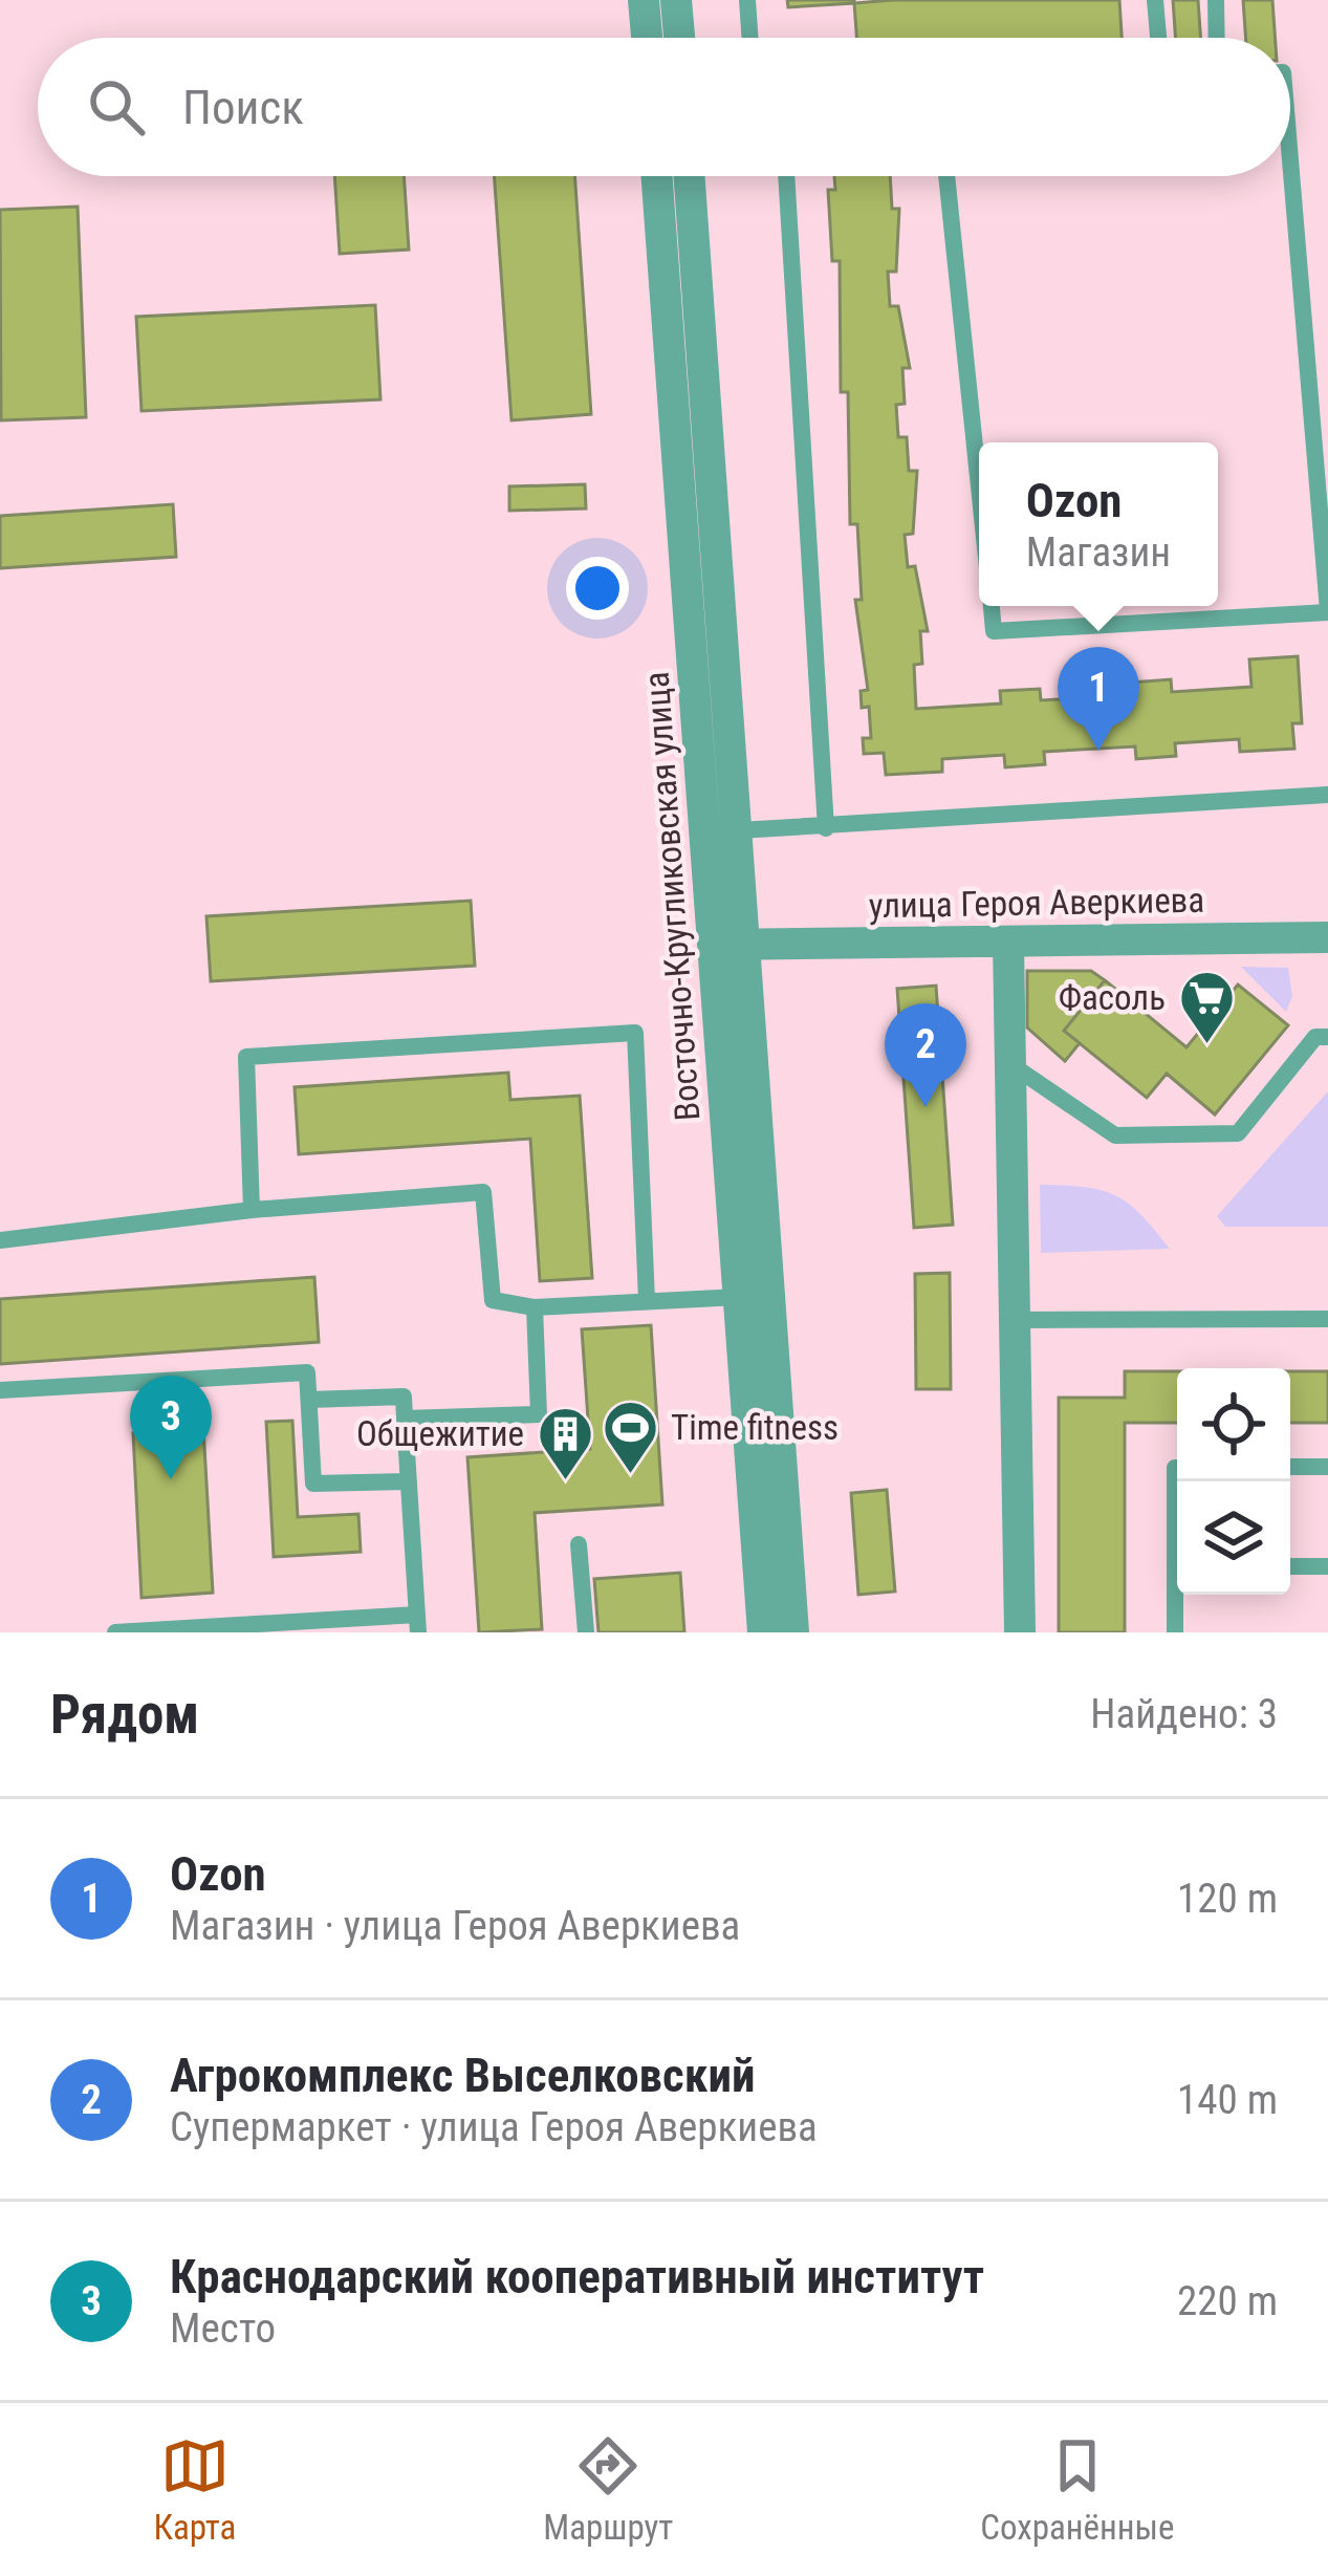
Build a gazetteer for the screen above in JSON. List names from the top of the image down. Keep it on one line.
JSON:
{"streets":{"street":["Восточно-Кругликовская улица","улица Героя Аверкиева"]},"crossings":[["Восточно-Кругликовская улица","улица Героя Аверкиева"]],"places":{"supermarket":["Фасоль"],"sports":["Time fitness"],"building":["Общежитие"]},"page":{"search":"Поиск","popup":["Ozon","Магазин"],"pins":["1","2","3"],"heading":["Рядом","Найдено: 3"],"list":[{"mark":"1","name":"Ozon","note":"Магазин · улица Героя Аверкиева","value":"120 m"},{"mark":"2","name":"Агрокомплекс Выселковский","note":"Супермаркет · улица Героя Аверкиева","value":"140 m"},{"mark":"3","name":"Краснодарский кооперативный институт","note":"Место","value":"220 m"}],"nav":["Карта","Маршрут","Сохранённые"]}}
